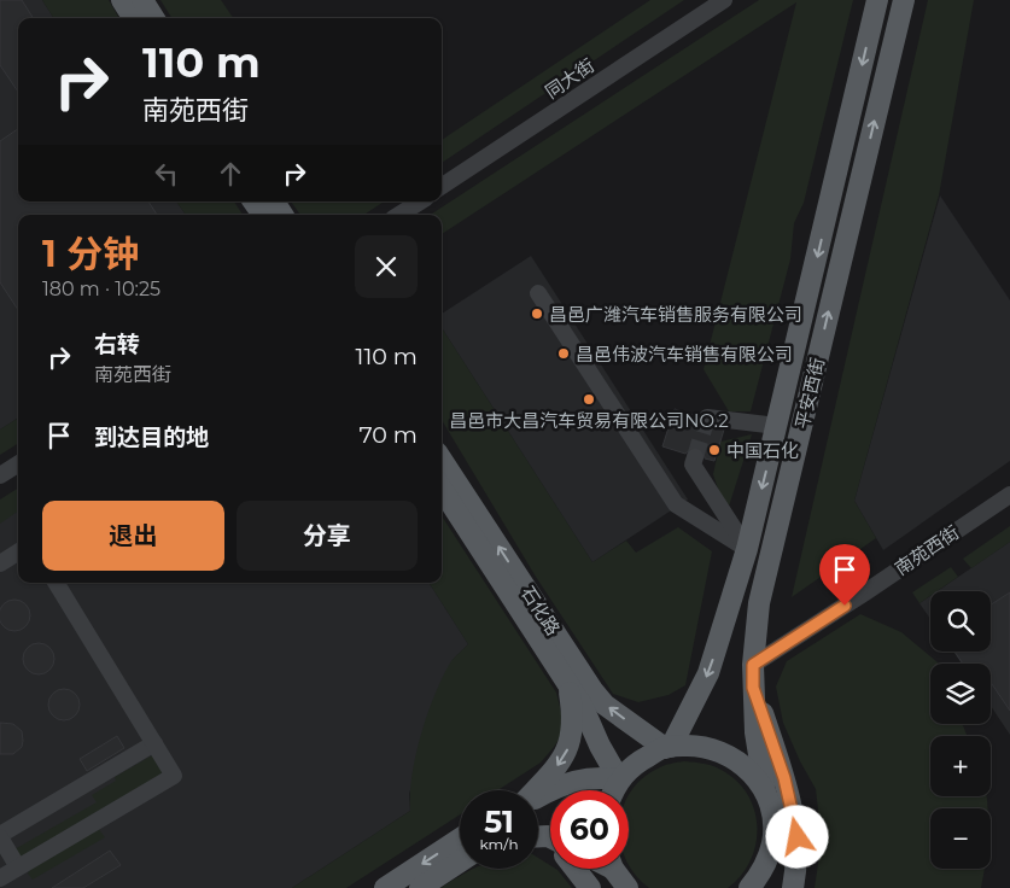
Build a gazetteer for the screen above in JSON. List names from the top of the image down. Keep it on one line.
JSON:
{"streets":{"main road":["平安西街","石化路"],"street":["同大街","南苑西街"]},"crossings":[["平安西街","南苑西街"],["平安西街","石化路"]],"places":["昌邑广潍汽车销售服务有限公司","昌邑伟波汽车销售有限公司","昌邑市大昌汽车贸易有限公司NO.2","中国石化"],"page":{"turn":["110 m","南苑西街"],"heading":["1 分钟","180 m · 10:25"],"list":[{"name":"右转","note":"南苑西街","value":"110 m"},{"name":"到达目的地","value":"70 m"}],"buttons":["退出","分享"],"map_buttons":["+","−"],"speed":"51 km/h","limit":"60"}}
